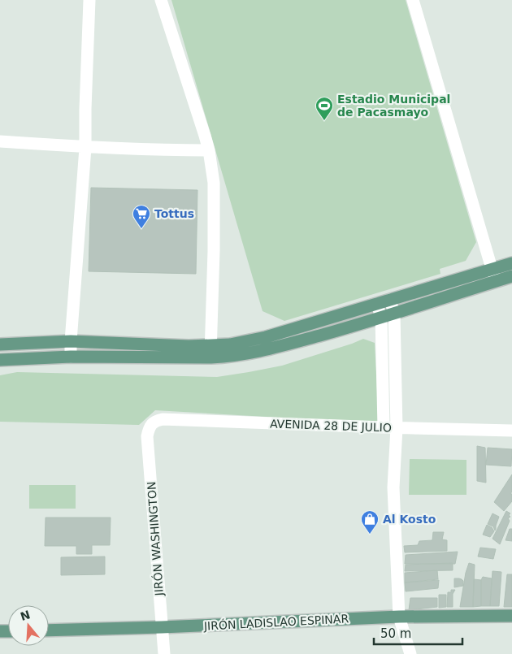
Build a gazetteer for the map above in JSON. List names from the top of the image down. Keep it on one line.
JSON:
{"streets":{"main road":["JIRÓN LADISLAO ESPINAR"],"street":["AVENIDA 28 DE JULIO","JIRÓN WASHINGTON"]},"crossings":[["AVENIDA 28 DE JULIO","JIRÓN WASHINGTON"],["JIRÓN WASHINGTON","JIRÓN LADISLAO ESPINAR"]],"places":{"sports":["Estadio Municipal de Pacasmayo"],"supermarket":["Tottus"],"shop":["Al Kosto"]},"scale_bar":"50 m","north":"top"}
